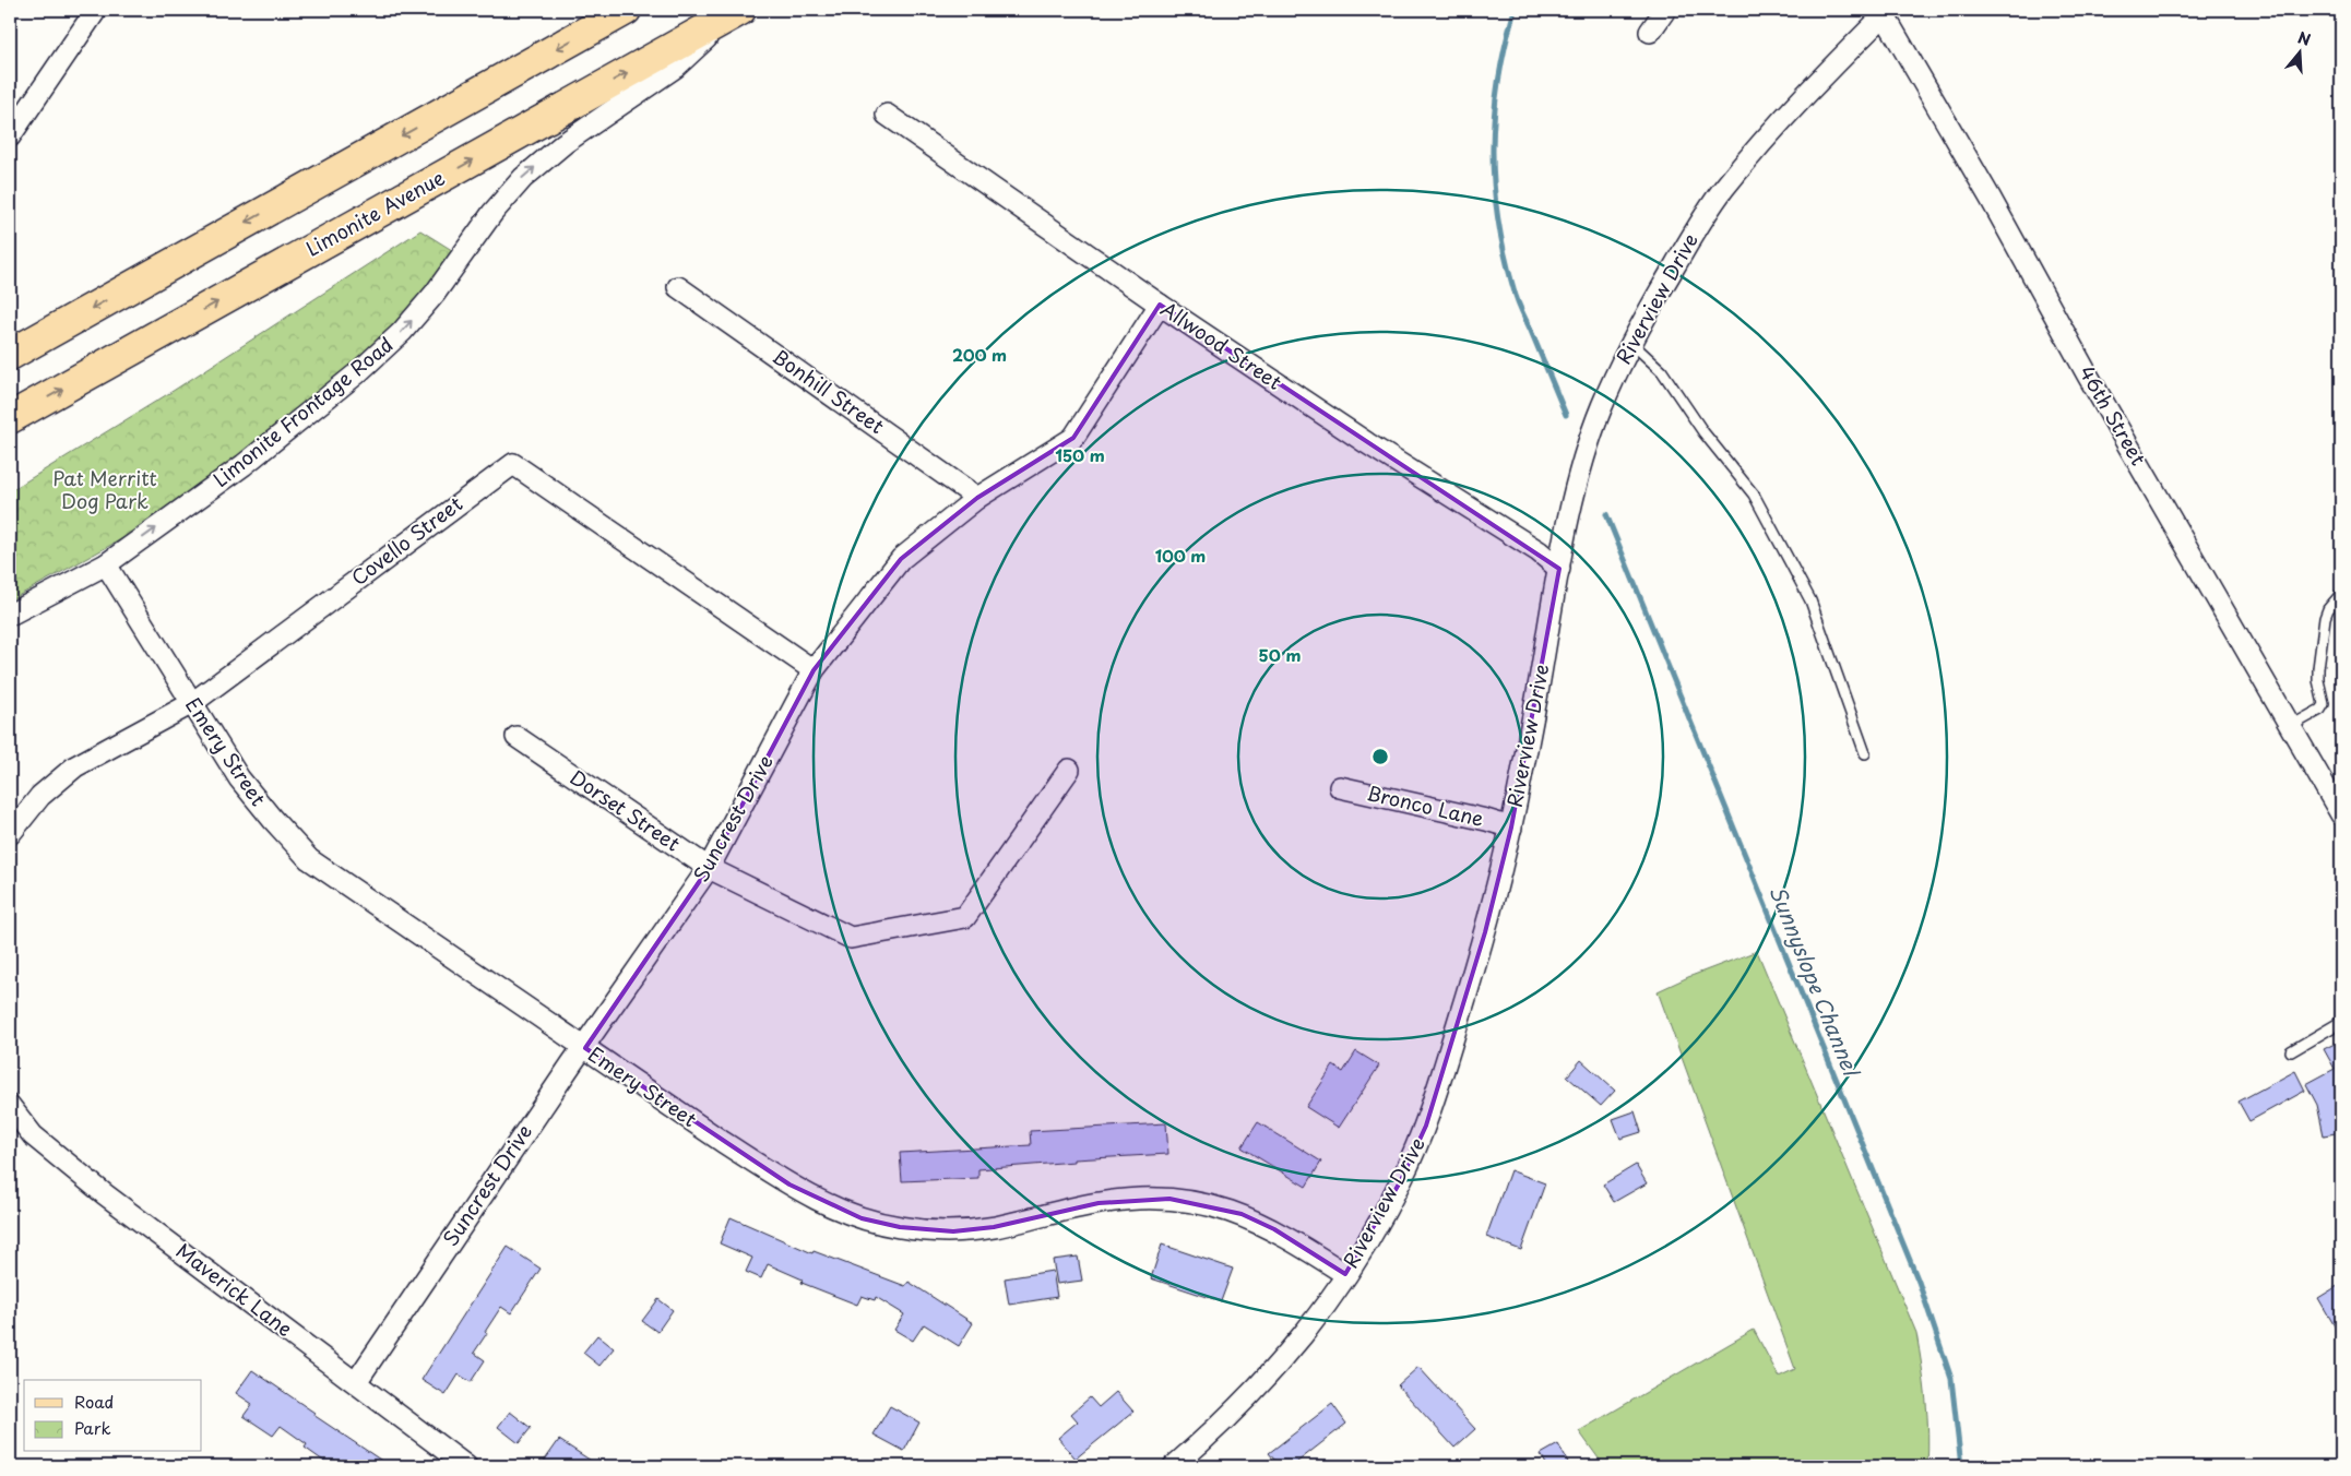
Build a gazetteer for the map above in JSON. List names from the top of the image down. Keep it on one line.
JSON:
{"streets":{"main road":["Limonite Avenue"],"street":["Riverview Drive","Allwood Street","Bonhill Street","Limonite Frontage Road","46th Street","Covello Street","Emery Street","Bronco Lane","Dorset Street","Suncrest Drive","Maverick Lane"]},"crossings":[["Limonite Avenue","Limonite Frontage Road"],["Riverview Drive","Allwood Street"],["Riverview Drive","46th Street"],["Riverview Drive","Emery Street"],["Riverview Drive","Bronco Lane"],["Allwood Street","Suncrest Drive"],["Bonhill Street","Suncrest Drive"],["Limonite Frontage Road","Emery Street"],["Covello Street","Emery Street"],["Covello Street","Suncrest Drive"],["Emery Street","Suncrest Drive"],["Dorset Street","Suncrest Drive"],["Suncrest Drive","Maverick Lane"]],"one_way":["Limonite Frontage Road"],"water":["Sunnyslope Channel"],"parks":["Pat Merritt Dog Park"],"legend":["Road","Park"],"north":"top","rings":["200 m","150 m","100 m","50 m"]}
